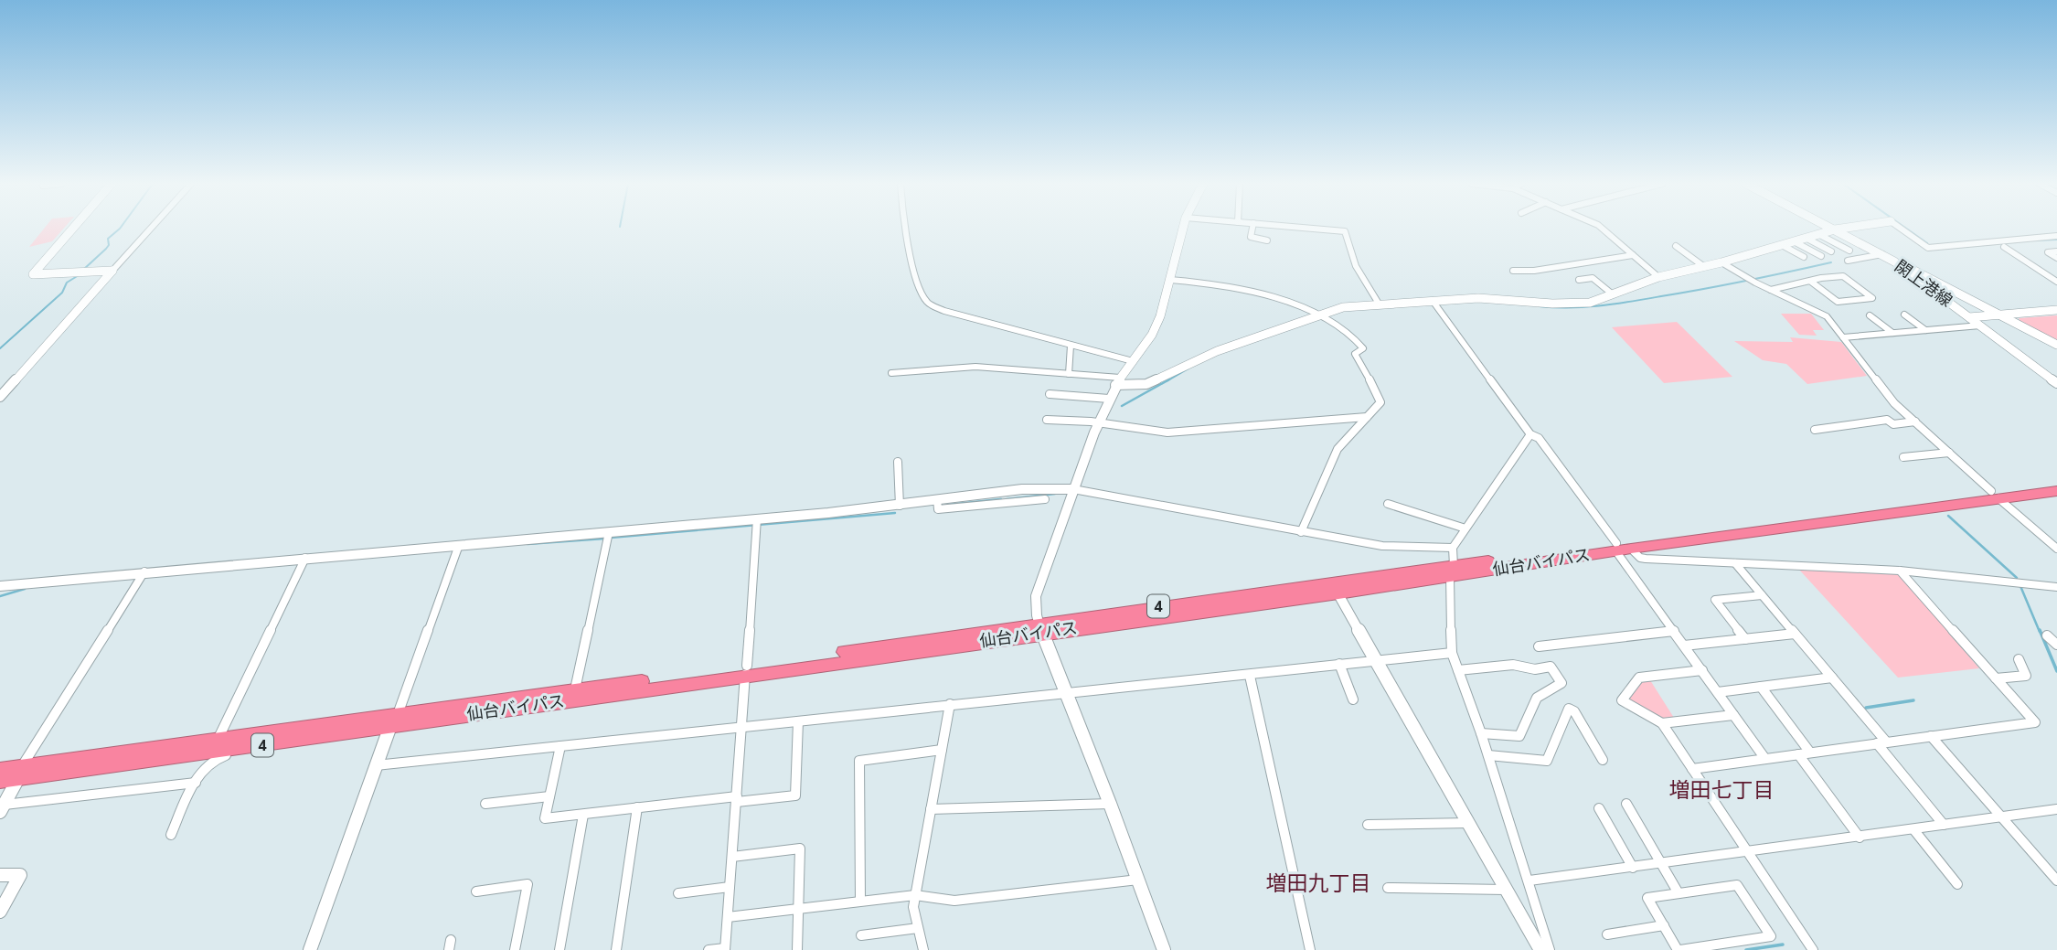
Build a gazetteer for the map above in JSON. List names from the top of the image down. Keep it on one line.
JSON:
{"streets":{"highway":["仙台バイパス","4"],"street":["閖上港線"]},"districts":["増田七丁目","増田九丁目"]}
